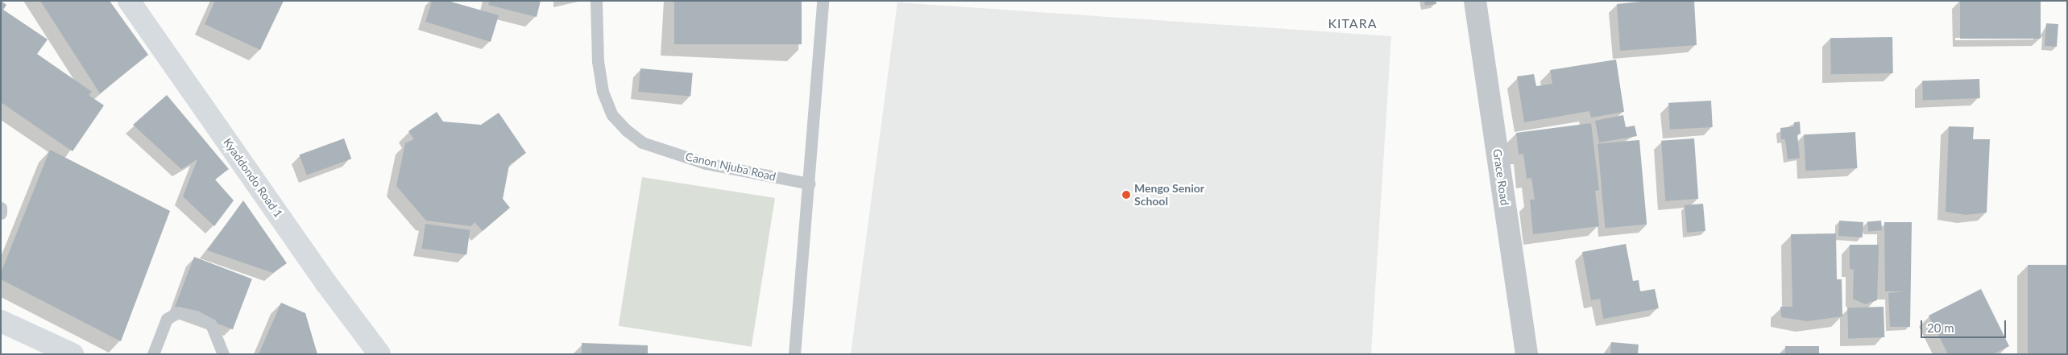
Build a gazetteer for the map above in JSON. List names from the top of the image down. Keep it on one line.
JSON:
{"streets":{"street":["Grace Road","Kyaddondo Road 1"],"lane":["Canon Njuba Road"]},"districts":["KITARA"],"places":["Mengo Senior School"],"scale_bar":"20 m"}
